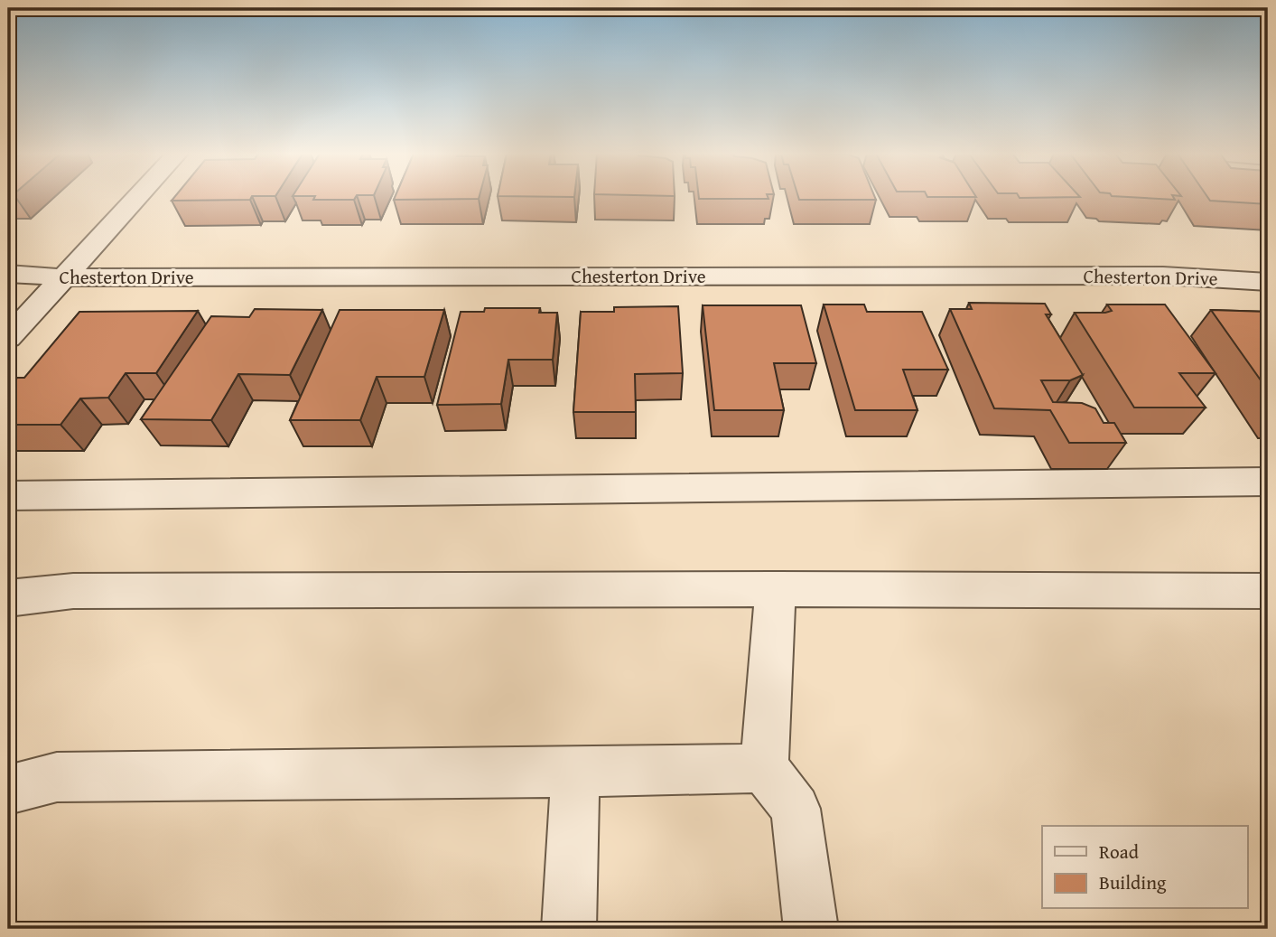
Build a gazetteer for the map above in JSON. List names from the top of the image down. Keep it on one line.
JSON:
{"streets":{"street":["Chesterton Drive"]},"legend":["Road","Building"]}
